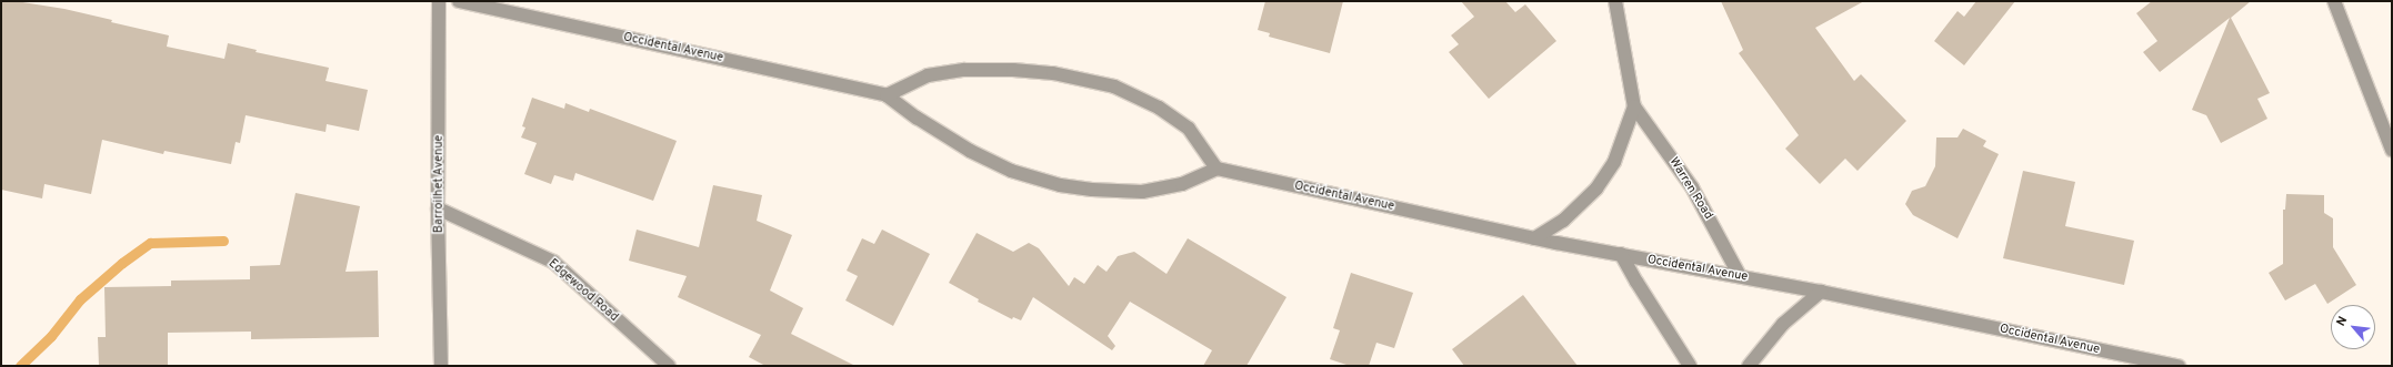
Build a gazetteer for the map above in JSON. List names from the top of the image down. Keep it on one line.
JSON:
{"streets":{"street":["Occidental Avenue","Barroilhet Avenue","Warren Road","Edgewood Road"]},"crossings":[["Occidental Avenue","Warren Road"],["Barroilhet Avenue","Edgewood Road"]],"north":"top left"}
